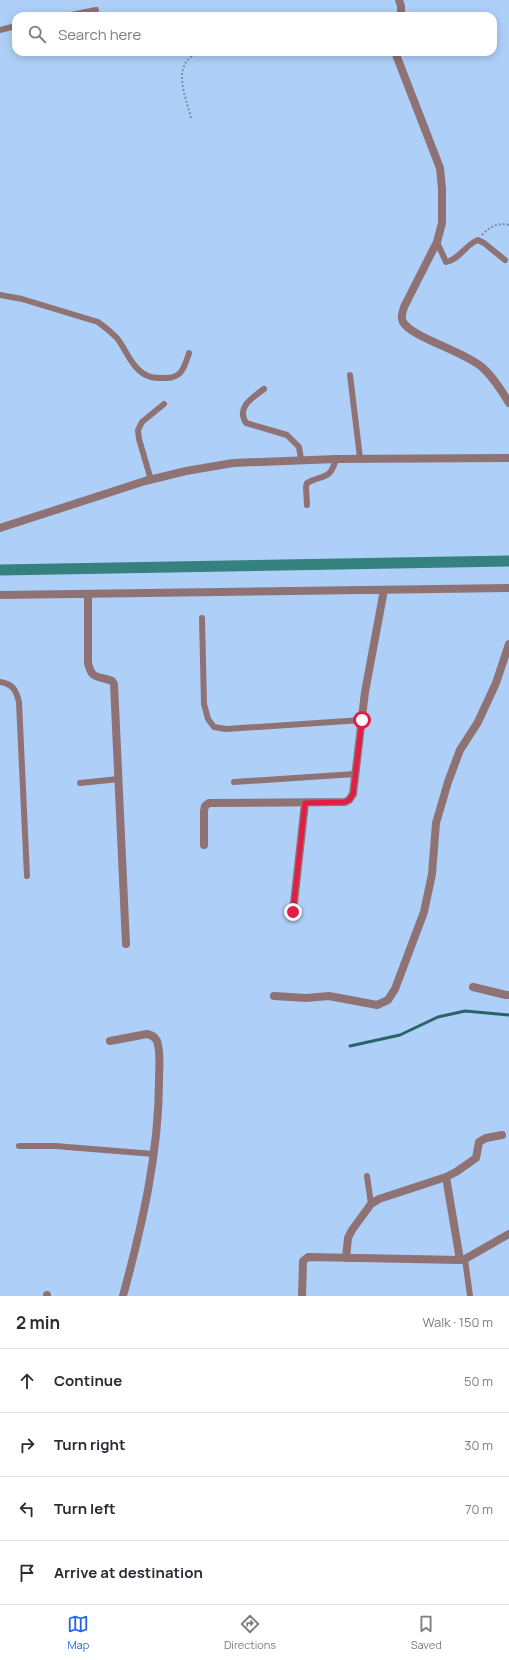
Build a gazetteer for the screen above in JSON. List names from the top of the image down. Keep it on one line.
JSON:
{"page":{"search":"Search here","heading":["2 min","Walk · 150 m"],"list":[["Continue","50 m"],["Turn right","30 m"],["Turn left","70 m"],"Arrive at destination"],"nav":["Map","Directions","Saved"]}}
